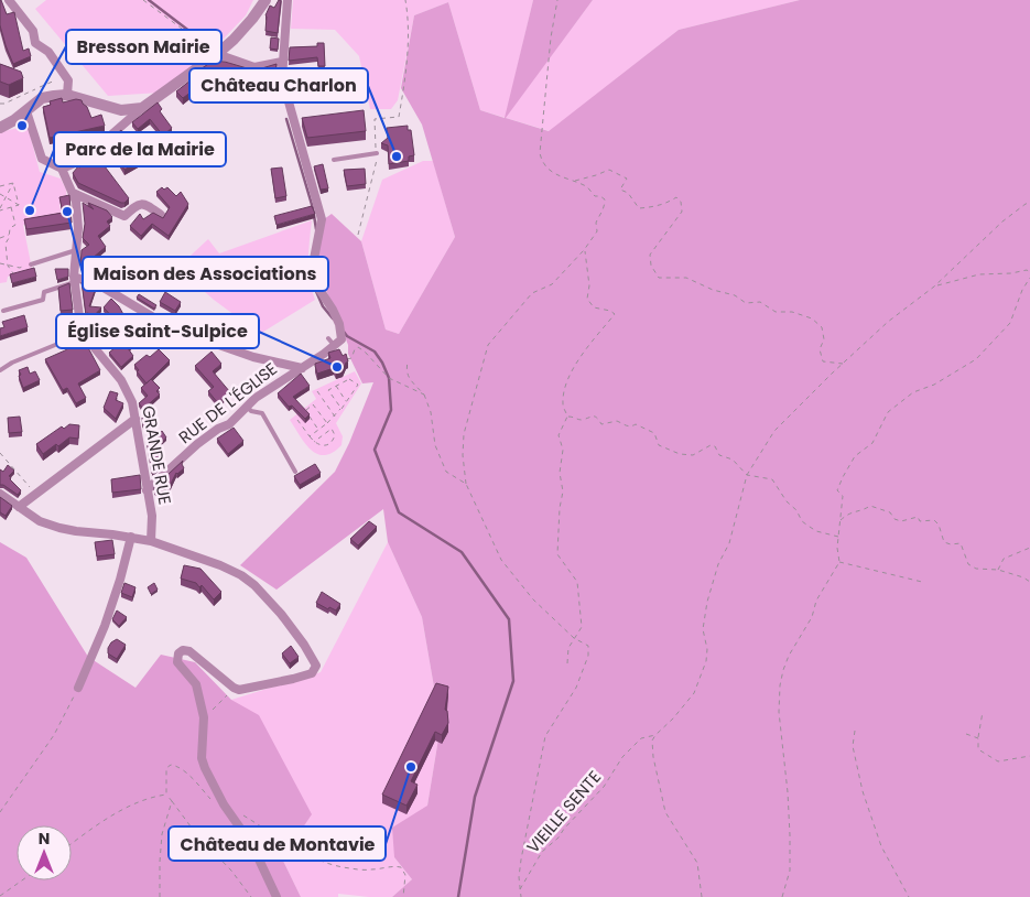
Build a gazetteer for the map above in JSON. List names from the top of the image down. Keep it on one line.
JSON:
{"streets":{"street":["RUE DE L'ÉGLISE","GRANDE RUE"],"path":["VIEILLE SENTE"]},"crossings":[["RUE DE L'ÉGLISE","GRANDE RUE"]],"places":["Bresson Mairie","Château Charlon","Parc de la Mairie","Maison des Associations","Église Saint-Sulpice","Château de Montavie"],"north":"top"}
